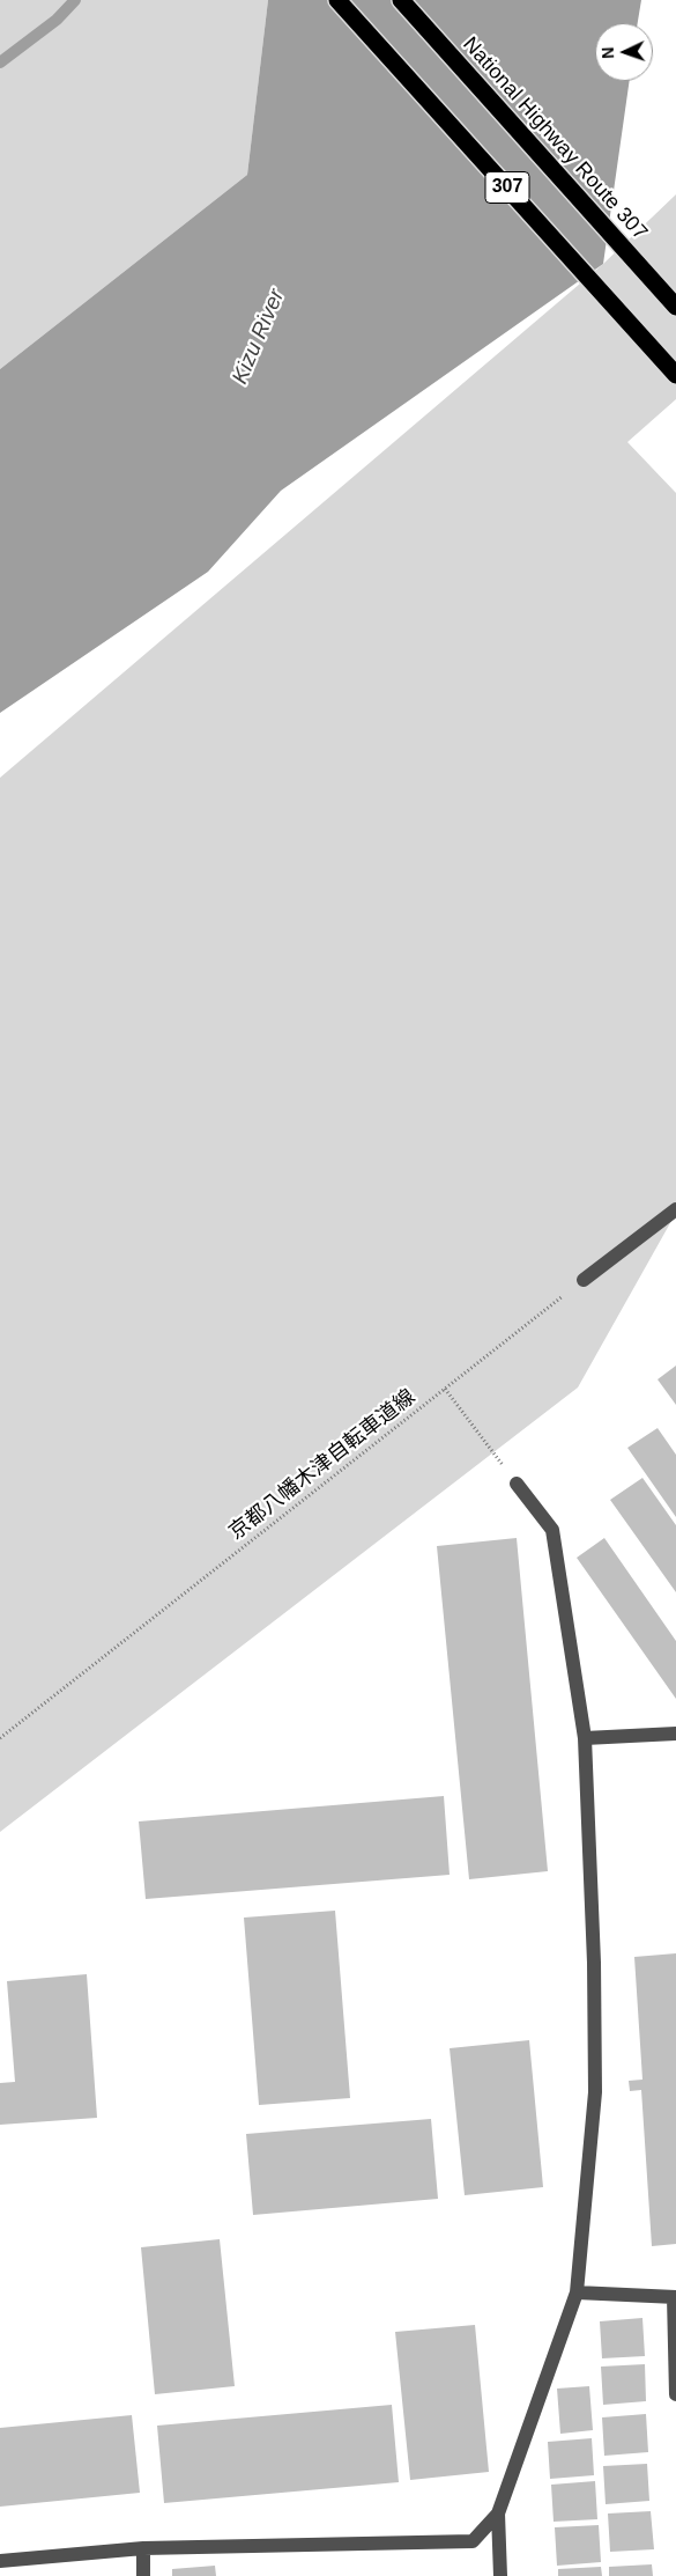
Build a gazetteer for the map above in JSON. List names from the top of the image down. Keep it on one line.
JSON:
{"streets":{"highway":["National Highway Route 307","307"],"path":["京都八幡木津自転車道線"]},"water":["Kizu River"],"north":"left"}
